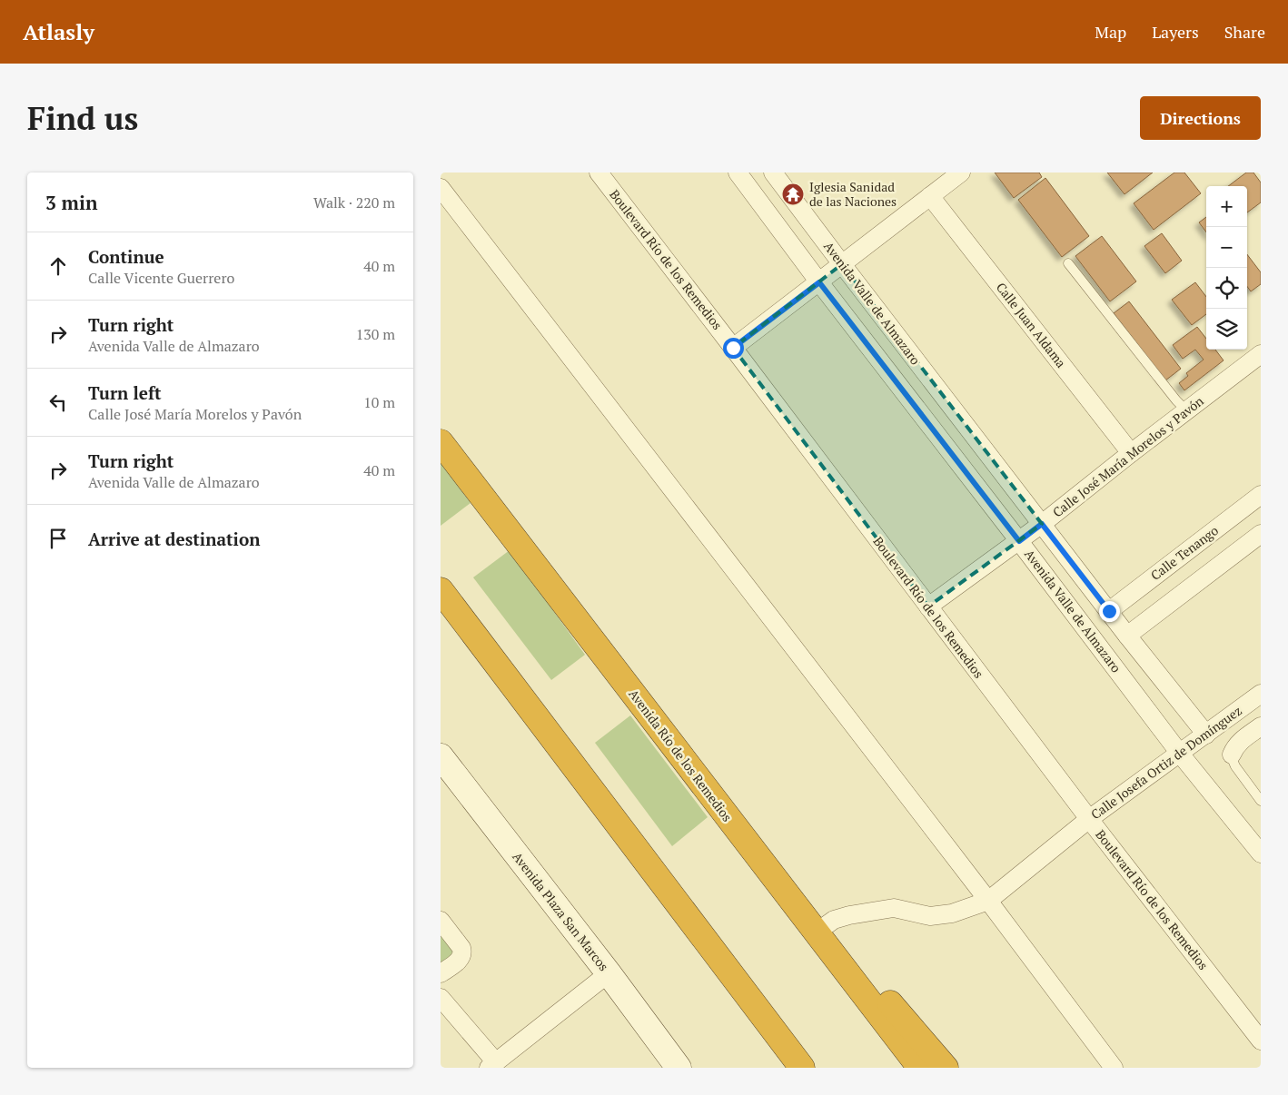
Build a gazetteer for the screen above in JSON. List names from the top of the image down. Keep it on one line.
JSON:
{"streets":{"highway":["Avenida Río de los Remedios"],"street":["Boulevard Río de los Remedios","Avenida Valle de Almazaro","Calle Juan Aldama","Calle José María Morelos y Pavón","Calle Tenango","Calle Josefa Ortiz de Domínguez","Avenida Plaza San Marcos"]},"crossings":[["Boulevard Río de los Remedios","Calle José María Morelos y Pavón"],["Boulevard Río de los Remedios","Calle Josefa Ortiz de Domínguez"],["Avenida Valle de Almazaro","Calle José María Morelos y Pavón"],["Avenida Valle de Almazaro","Calle Tenango"],["Avenida Valle de Almazaro","Calle Josefa Ortiz de Domínguez"],["Calle Juan Aldama","Calle José María Morelos y Pavón"],["Avenida Río de los Remedios","Calle Josefa Ortiz de Domínguez"]],"places":{"temple":["Iglesia Sanidad de las Naciones"]},"page":{"header":"Atlasly","nav":["Map","Layers","Share"],"buttons":"Directions","title":"Find us","heading":["3 min","Walk · 220 m"],"map_buttons":["+","−"],"list":[["Continue","Calle Vicente Guerrero","40 m"],["Turn right","Avenida Valle de Almazaro","130 m"],["Turn left","Calle José María Morelos y Pavón","10 m"],["Turn right","Avenida Valle de Almazaro","40 m"],"Arrive at destination"]}}
